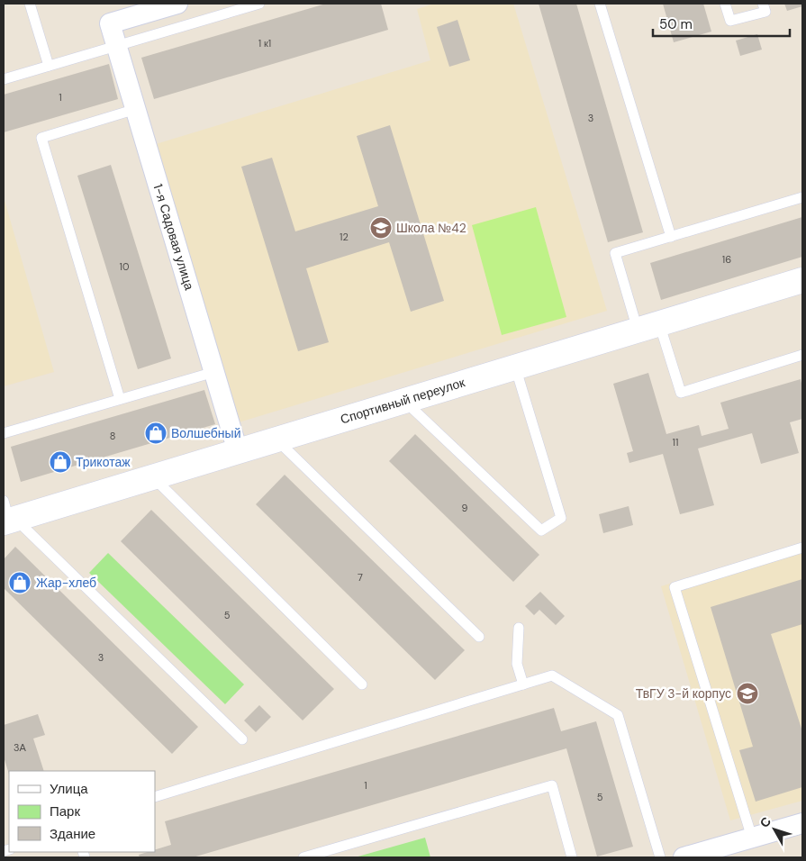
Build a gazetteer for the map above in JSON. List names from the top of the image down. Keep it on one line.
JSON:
{"streets":{"street":["1-я Садовая улица","Спортивный переулок"]},"crossings":[["1-я Садовая улица","Спортивный переулок"]],"places":{"school or university":["Школа №42","ТвГУ 3-й корпус"],"shop":["Волшебный","Трикотаж","Жар-хлеб"]},"house_numbers":["1 к1","1","3","12","16","10","8","11","9","7","5","3","3А","1","5"],"legend":["Улица","Парк","Здание"],"scale_bar":"50 m","north":"top left"}
